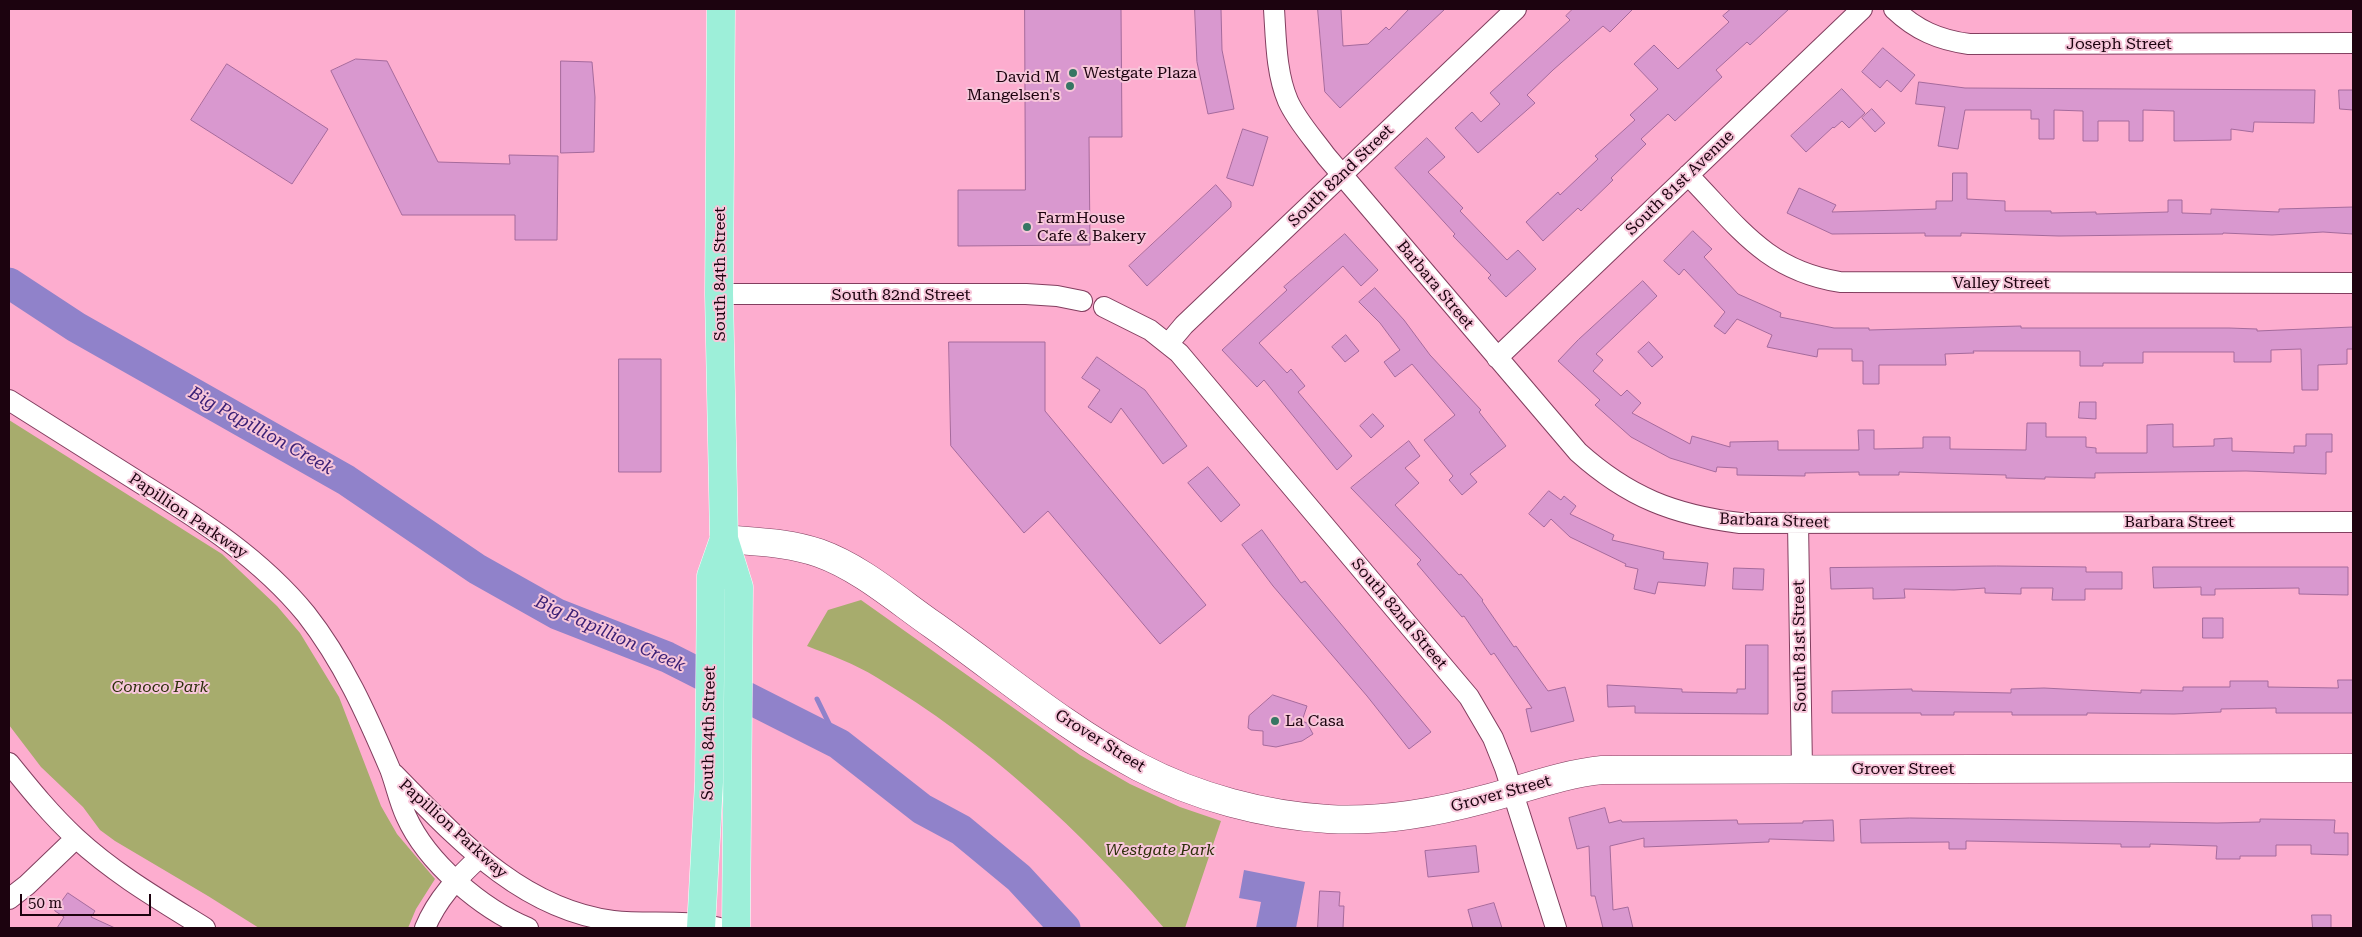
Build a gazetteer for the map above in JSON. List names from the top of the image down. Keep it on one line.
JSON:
{"streets":{"main road":["South 84th Street"],"street":["Joseph Street","South 82nd Street","South 81st Avenue","Valley Street","Barbara Street","Papillion Parkway","South 81st Street","Grover Street"]},"crossings":[["South 82nd Street","South 84th Street"],["South 82nd Street","Barbara Street"],["South 82nd Street","Grover Street"],["South 81st Avenue","Valley Street"],["South 81st Avenue","Barbara Street"],["South 84th Street","Papillion Parkway"],["South 84th Street","Grover Street"],["Barbara Street","South 81st Street"],["South 81st Street","Grover Street"]],"water":["Big Papillion Creek"],"parks":["Conoco Park","Westgate Park"],"places":["Westgate Plaza","David M Mangelsen's","FarmHouse Cafe & Bakery","La Casa"],"scale_bar":"50 m"}
